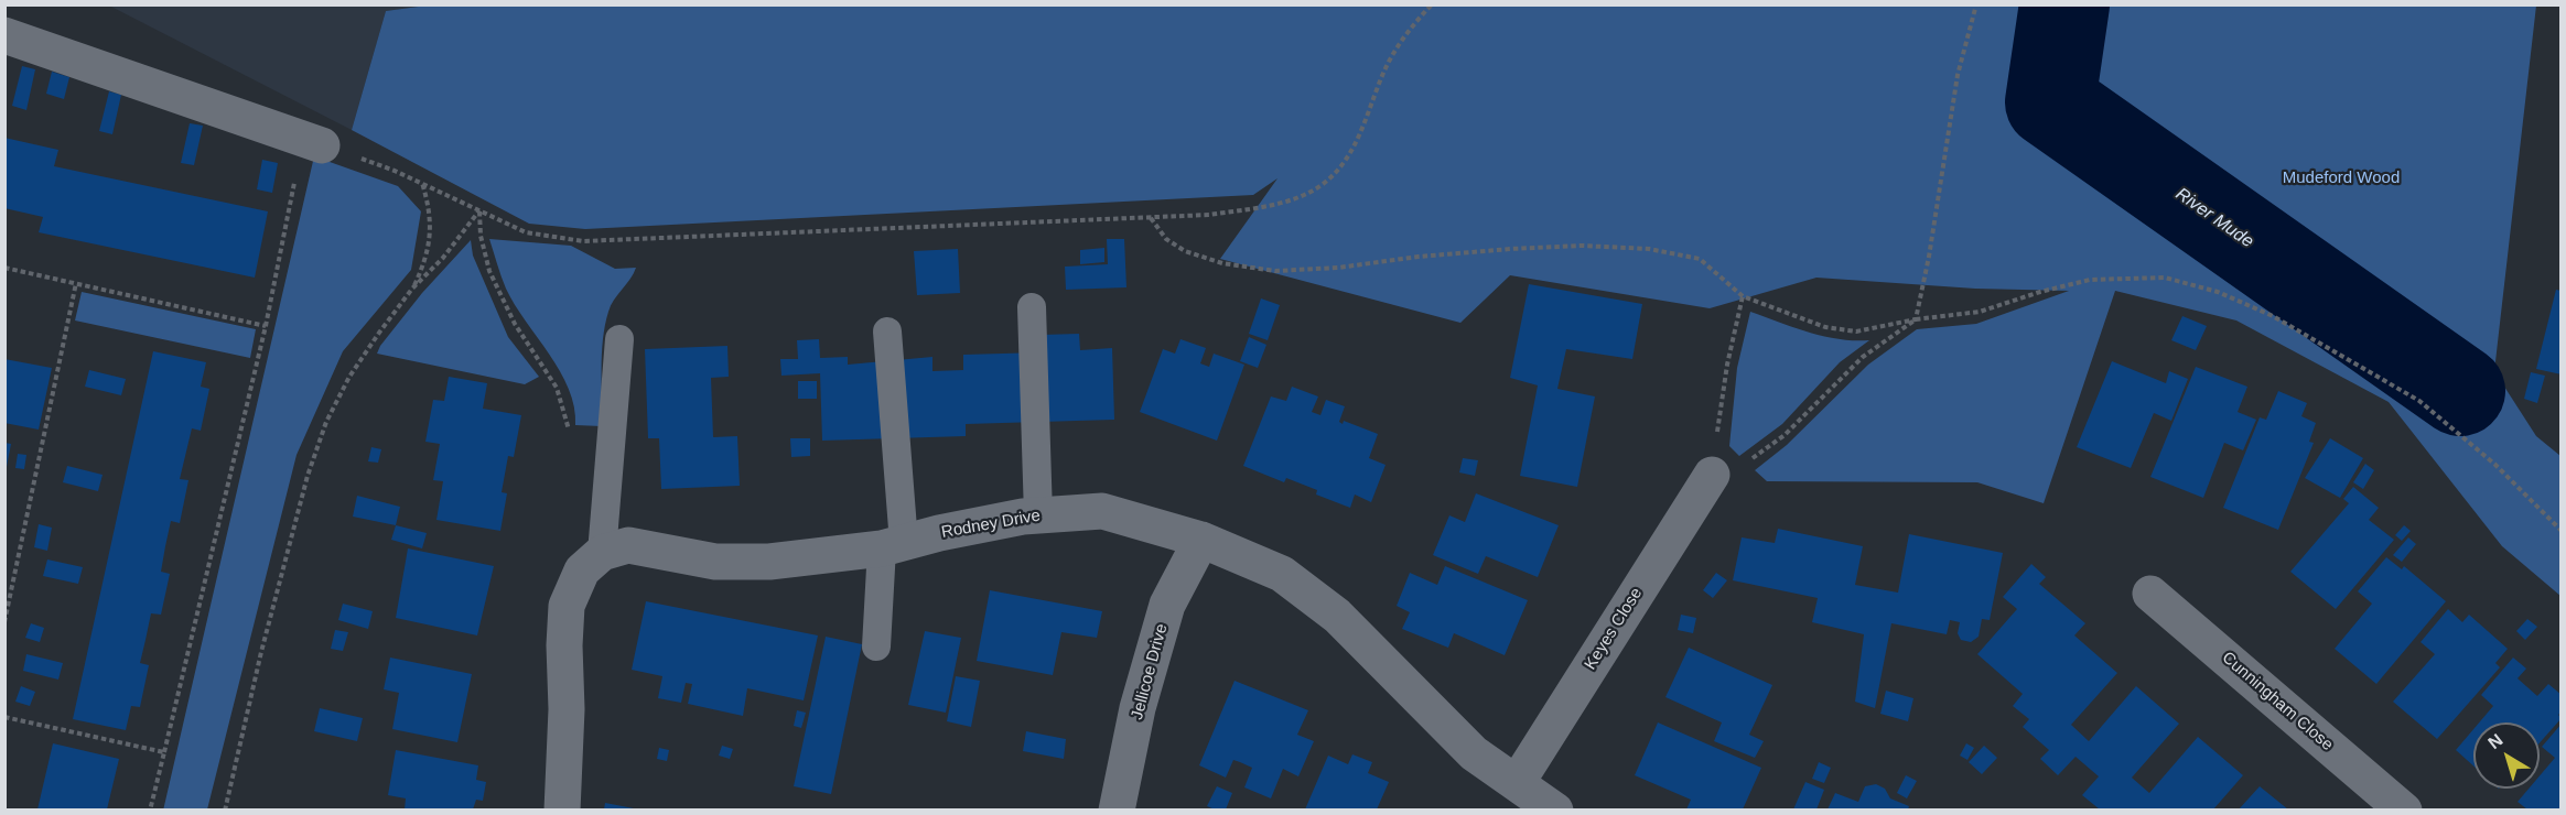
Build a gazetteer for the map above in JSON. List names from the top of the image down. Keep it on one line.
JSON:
{"streets":{"street":["Rodney Drive","Keyes Close","Jellicoe Drive","Cunningham Close"]},"crossings":[["Rodney Drive","Keyes Close"],["Rodney Drive","Jellicoe Drive"]],"water":["River Mude"],"parks":["Mudeford Wood"],"north":"top left"}
